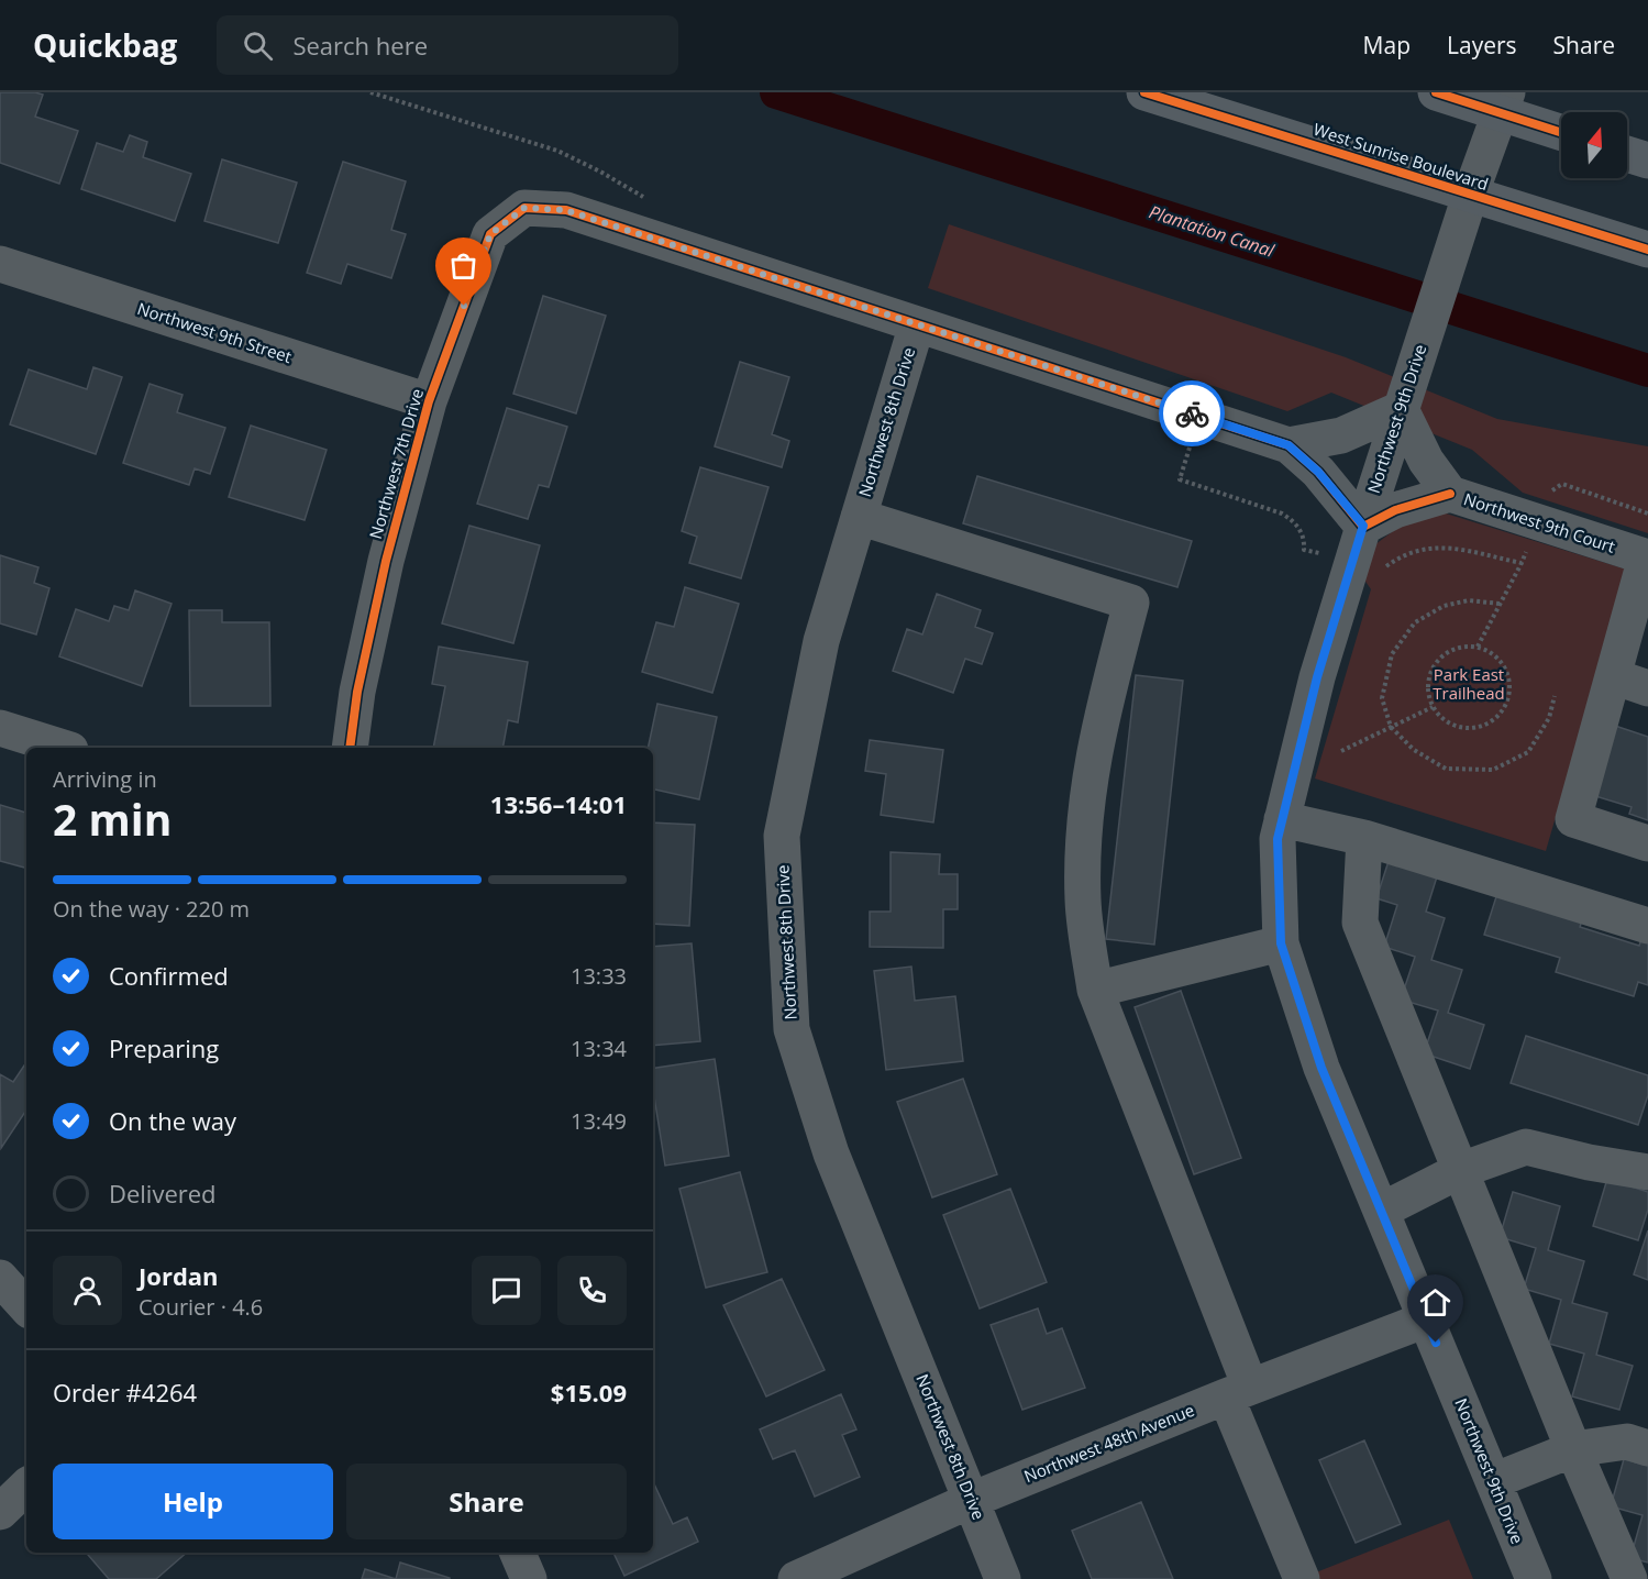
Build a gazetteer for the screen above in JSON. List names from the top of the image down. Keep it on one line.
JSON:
{"streets":{"main road":["West Sunrise Boulevard"],"street":["Northwest 9th Street","Northwest 9th Drive","Northwest 8th Drive","Northwest 7th Drive","Northwest 9th Court","Northwest 48th Avenue"]},"crossings":[["West Sunrise Boulevard","Northwest 9th Drive"],["Northwest 9th Street","Northwest 7th Drive"],["Northwest 9th Drive","Northwest 9th Court"],["Northwest 9th Drive","Northwest 48th Avenue"],["Northwest 8th Drive","Northwest 7th Drive"],["Northwest 8th Drive","Northwest 48th Avenue"]],"water":["Plantation Canal"],"parks":["Park East Trailhead"],"north":"top","page":{"header":"Quickbag","search":"Search here","nav":["Map","Layers","Share"],"heading":["2 min","Arriving in","13:56–14:01"],"panel":["Jordan","Courier · 4.6","Order #4264","$15.09"],"bar":"On the way · 220 m","list":[["Confirmed","13:33"],["Preparing","13:34"],["On the way","13:49"],"Delivered"],"buttons":["Help","Share"]}}
